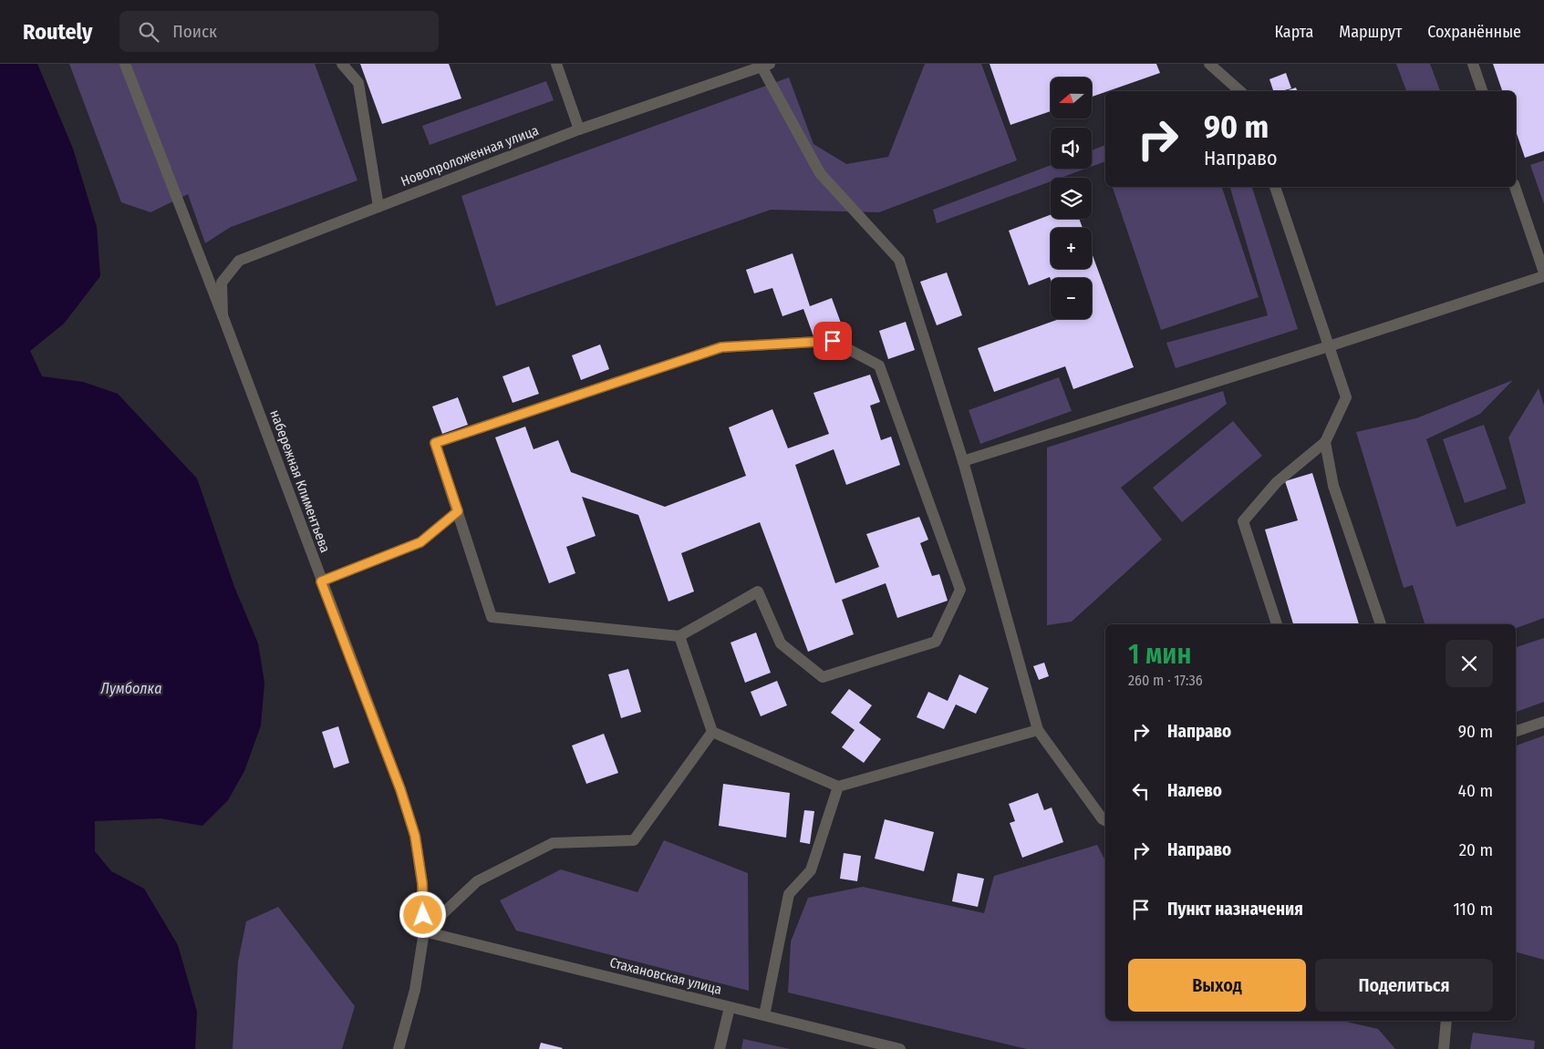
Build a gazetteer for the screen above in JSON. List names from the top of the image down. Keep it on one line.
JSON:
{"streets":{"street":["Новопроложенная улица","набережная Климентьева","Стахановская улица"]},"crossings":[["Новопроложенная улица","набережная Климентьева"],["набережная Климентьева","Стахановская улица"]],"water":["Лумболка"],"north":"left","page":{"header":"Routely","search":"Поиск","nav":["Карта","Маршрут","Сохранённые"],"map_buttons":["+","−"],"turn":["90 m","Направо"],"heading":["1 мин","260 m · 17:36"],"list":[{"name":"Направо","value":"90 m"},{"name":"Налево","value":"40 m"},{"name":"Направо","value":"20 m"},{"name":"Пункт назначения","value":"110 m"}],"buttons":["Выход","Поделиться"]}}
